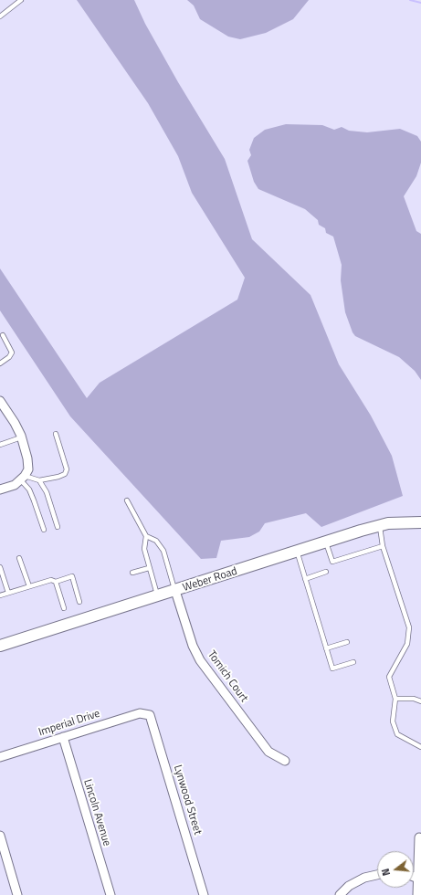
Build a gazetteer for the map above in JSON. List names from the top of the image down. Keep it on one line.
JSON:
{"streets":{"main road":["Weber Road"],"street":["Tomich Court","Imperial Drive","Lynwood Street","Lincoln Avenue"]},"crossings":[["Weber Road","Tomich Court"],["Imperial Drive","Lynwood Street"],["Imperial Drive","Lincoln Avenue"]],"north":"left"}
